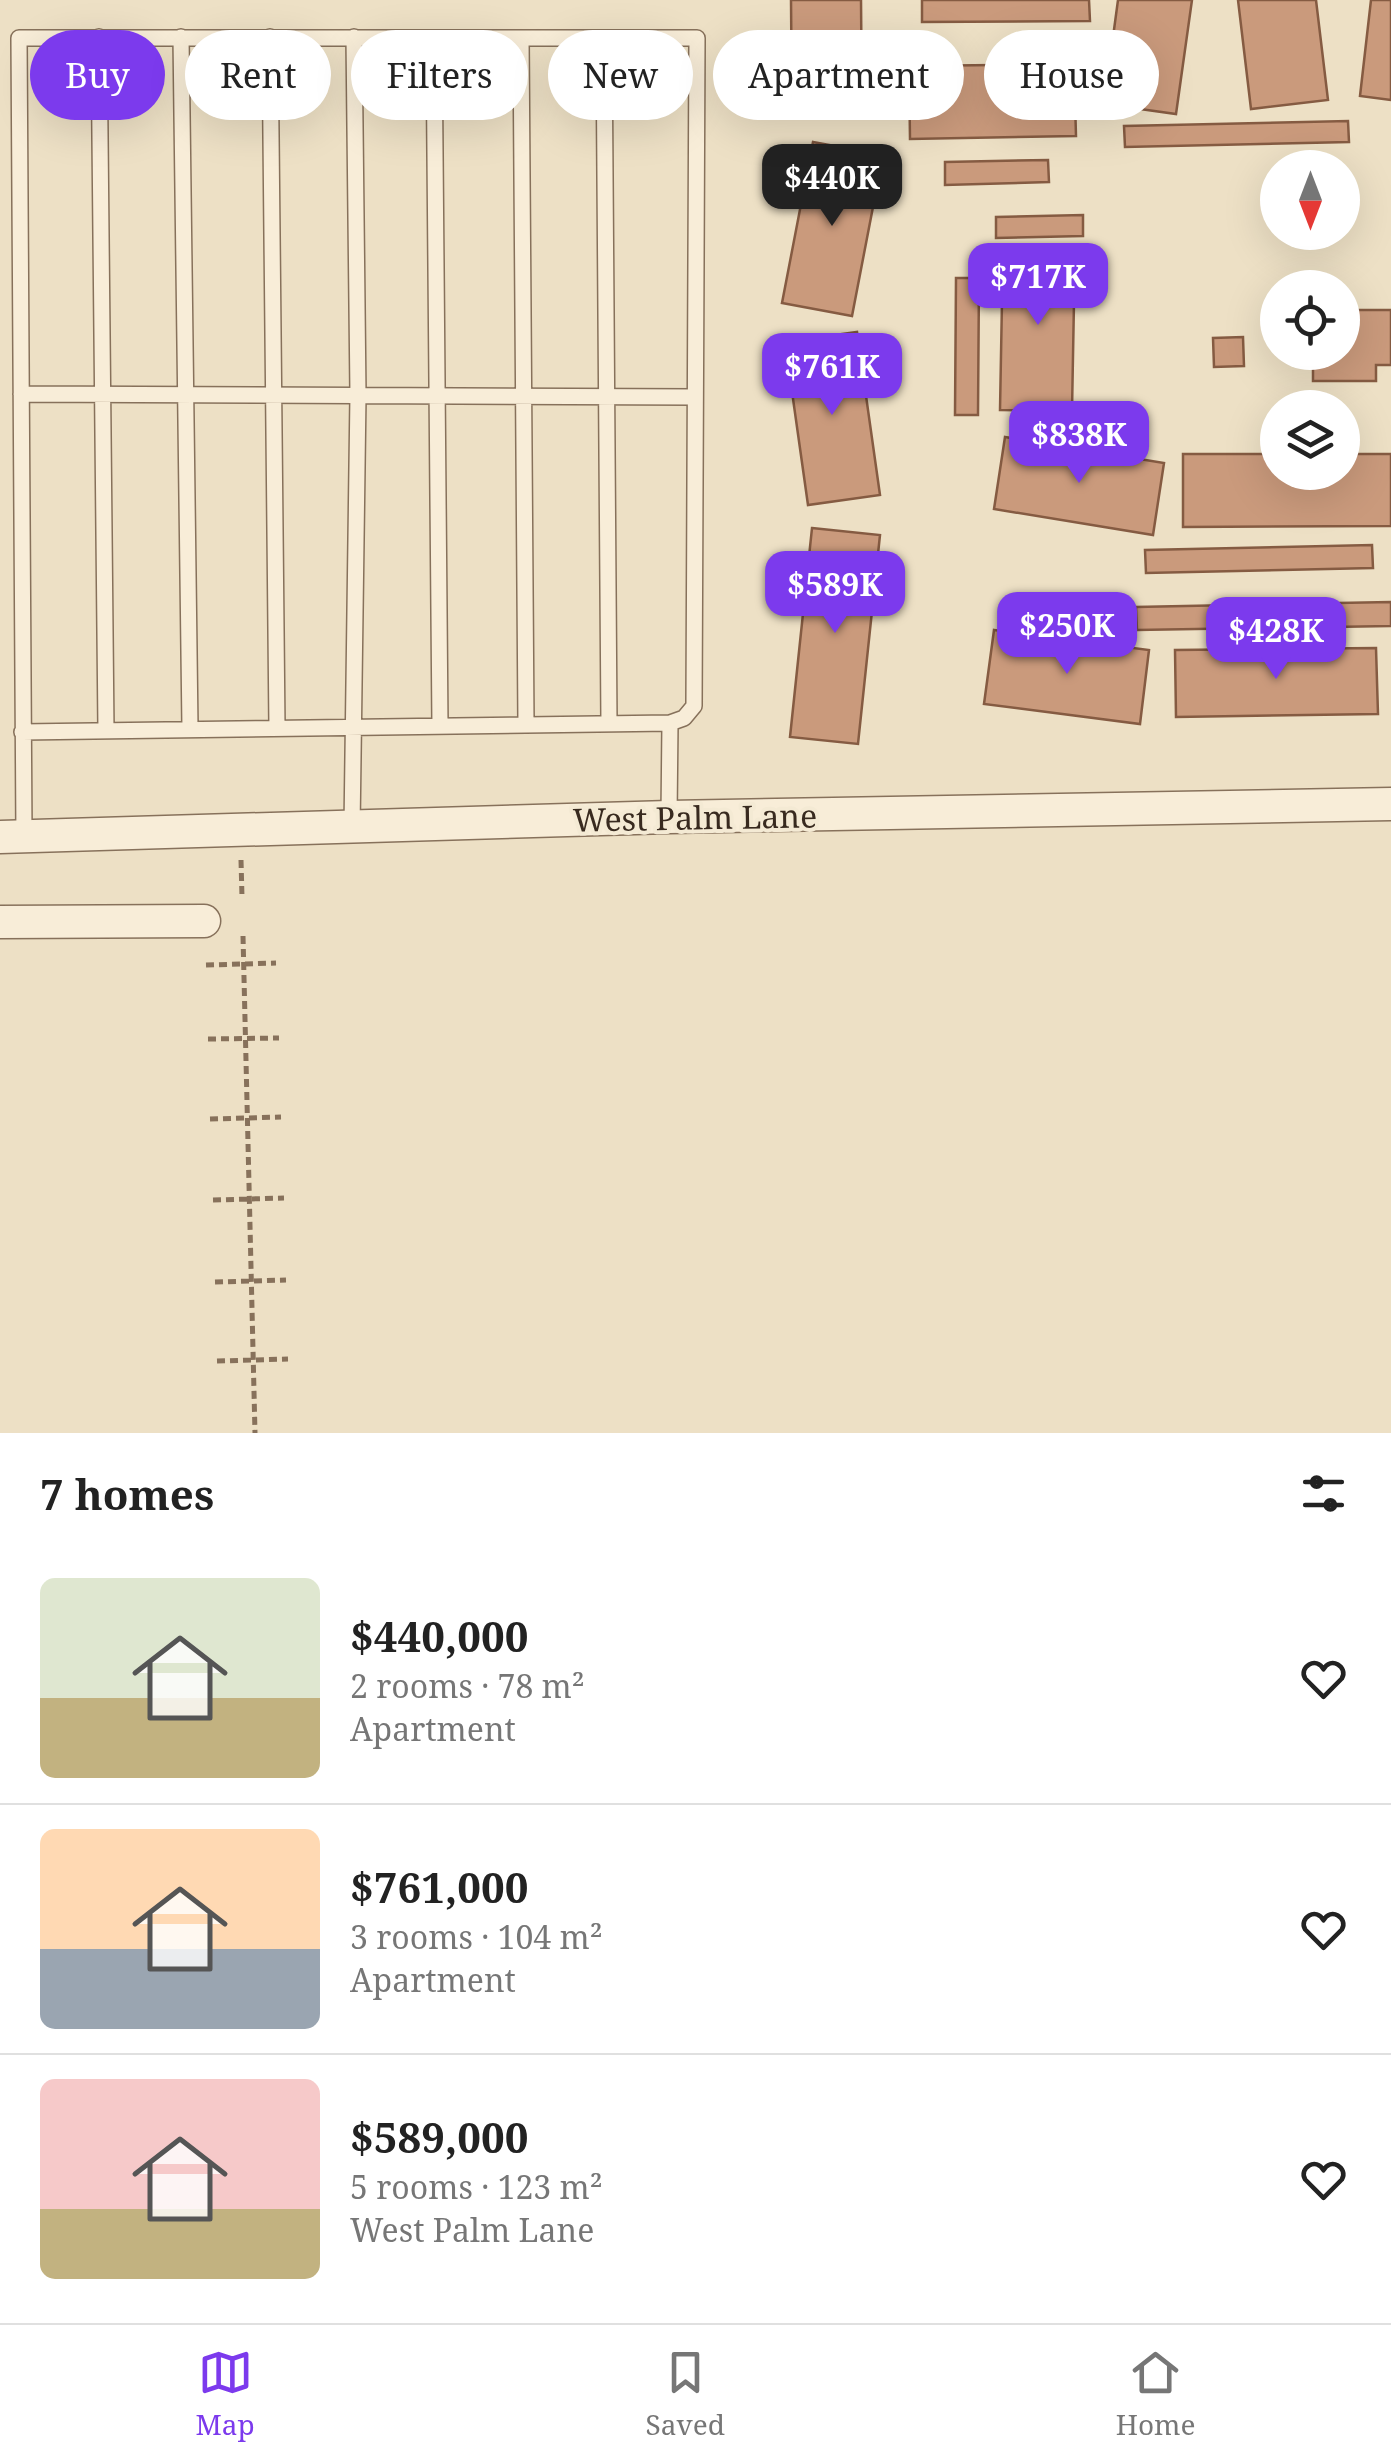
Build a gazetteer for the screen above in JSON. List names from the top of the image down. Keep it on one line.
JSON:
{"streets":{"street":["West Palm Lane"]},"north":"bottom","page":{"chip":["Buy","Rent","Filters","New","Apartment","House"],"price":["$440K","$717K","$761K","$838K","$589K","$250K","$428K"],"heading":"7 homes","list":[{"name":"$440,000","note":"2 rooms · 78 m² · Apartment"},{"name":"$761,000","note":"3 rooms · 104 m² · Apartment"},{"name":"$589,000","note":"5 rooms · 123 m² · West Palm Lane"}],"tabs":["Map","Saved","Home"]}}
